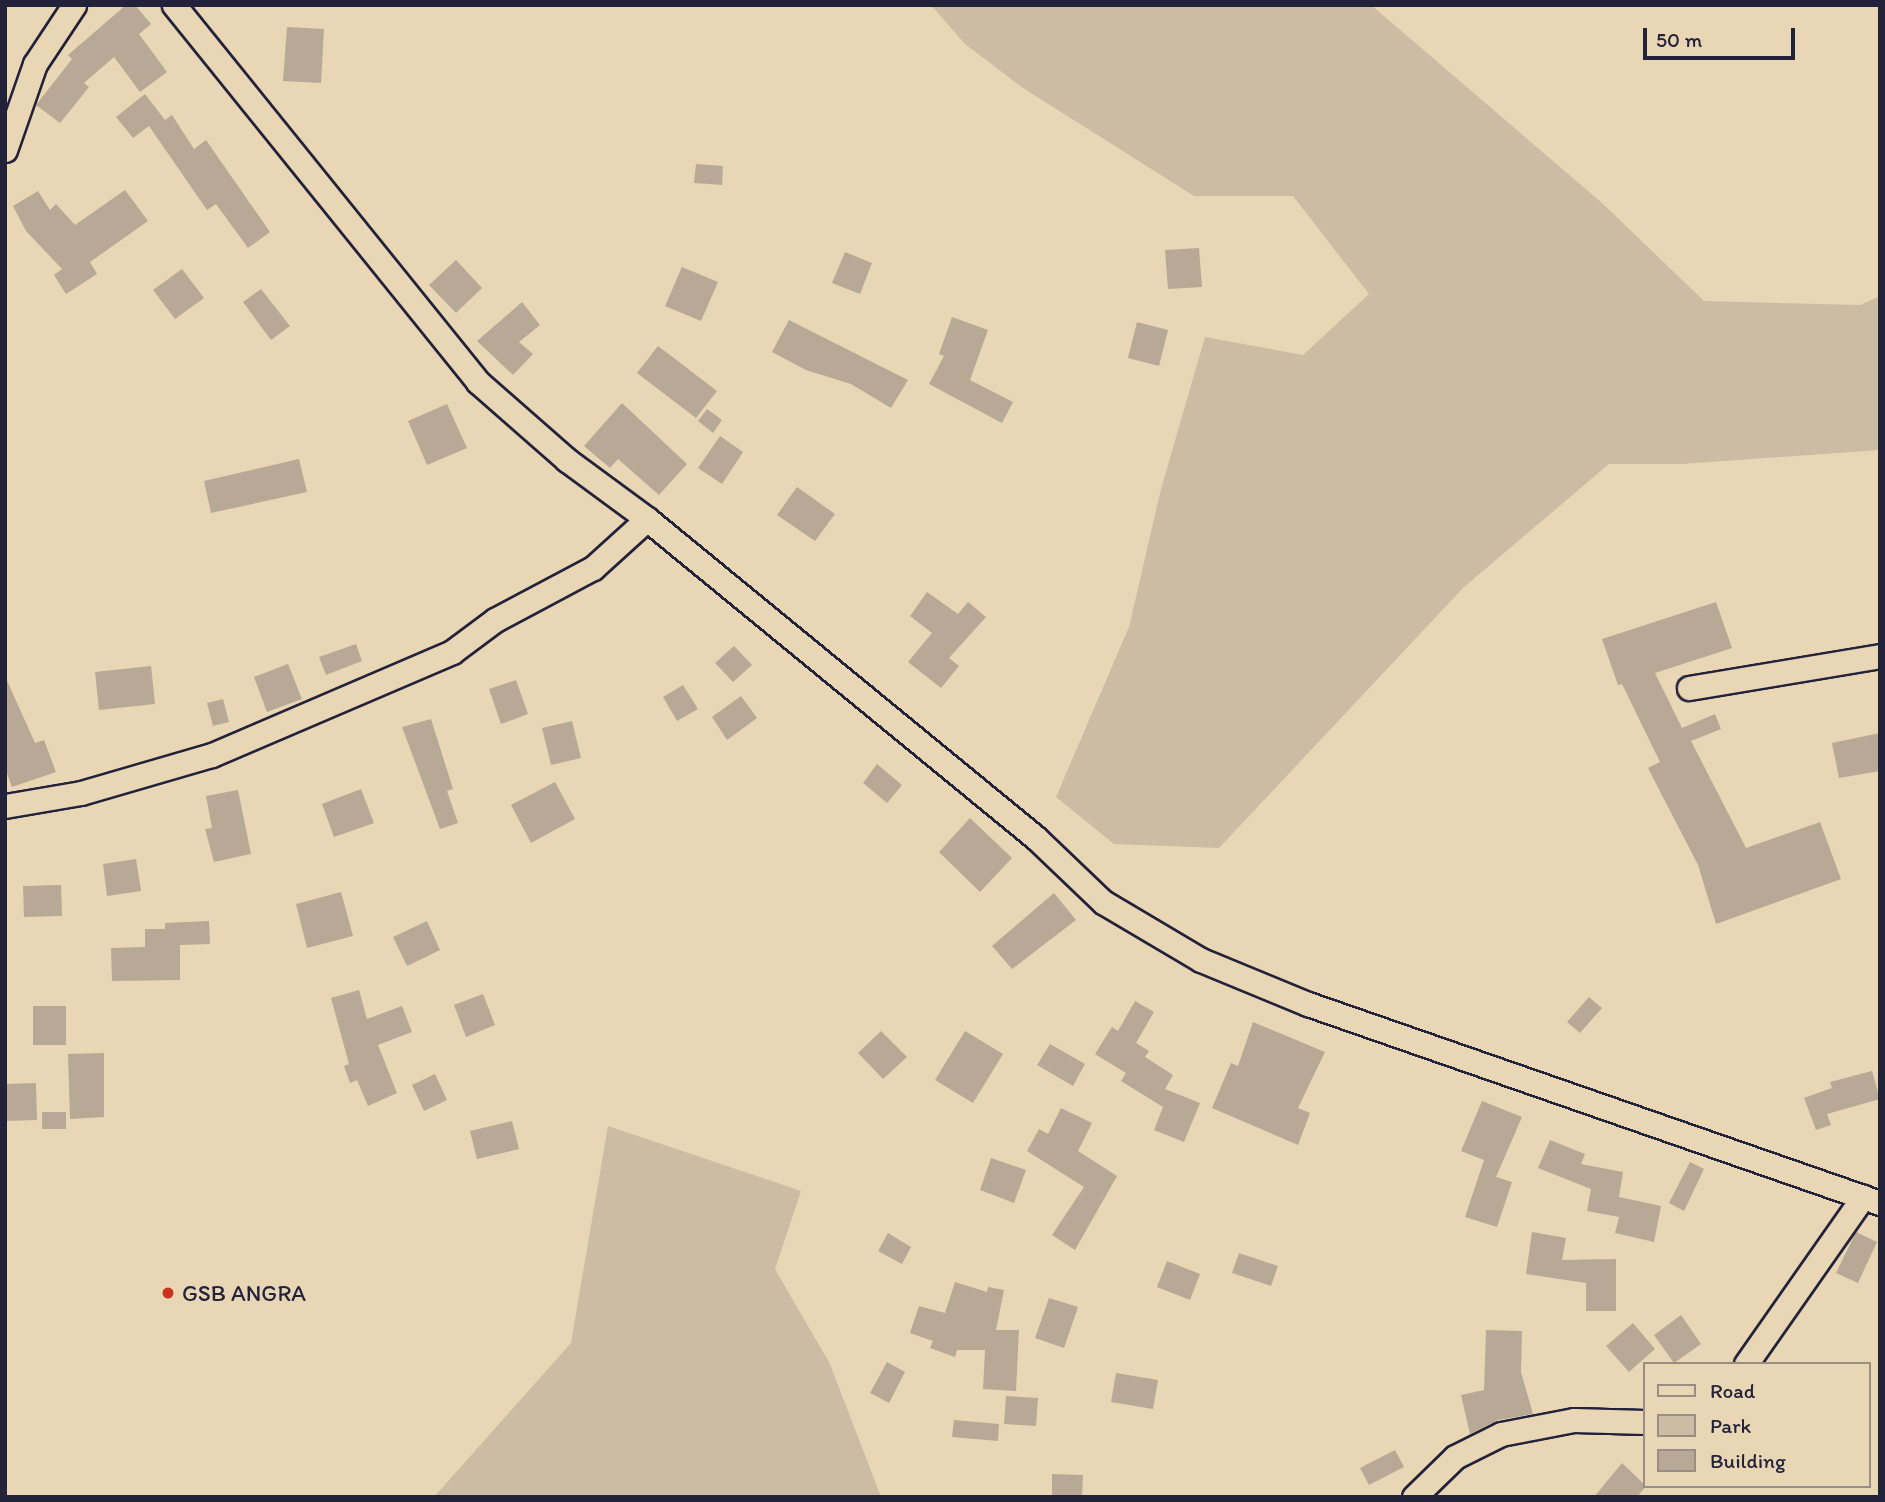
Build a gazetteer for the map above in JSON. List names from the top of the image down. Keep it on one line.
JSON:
{"places":["GSB ANGRA"],"legend":["Road","Park","Building"],"scale_bar":"50 m"}
